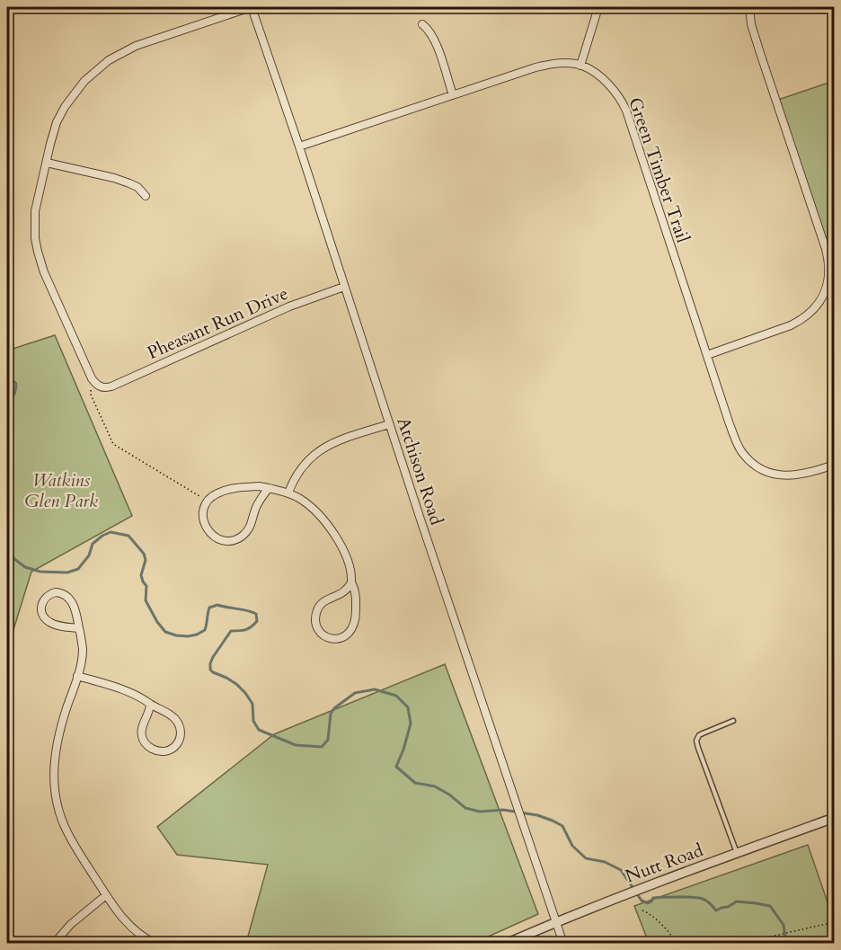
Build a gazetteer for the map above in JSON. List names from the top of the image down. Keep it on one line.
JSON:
{"streets":{"street":["Green Timber Trail","Pheasant Run Drive","Atchison Road","Nutt Road"]},"crossings":[["Green Timber Trail","Atchison Road"],["Pheasant Run Drive","Atchison Road"],["Atchison Road","Nutt Road"]],"parks":["Watkins Glen Park"]}
